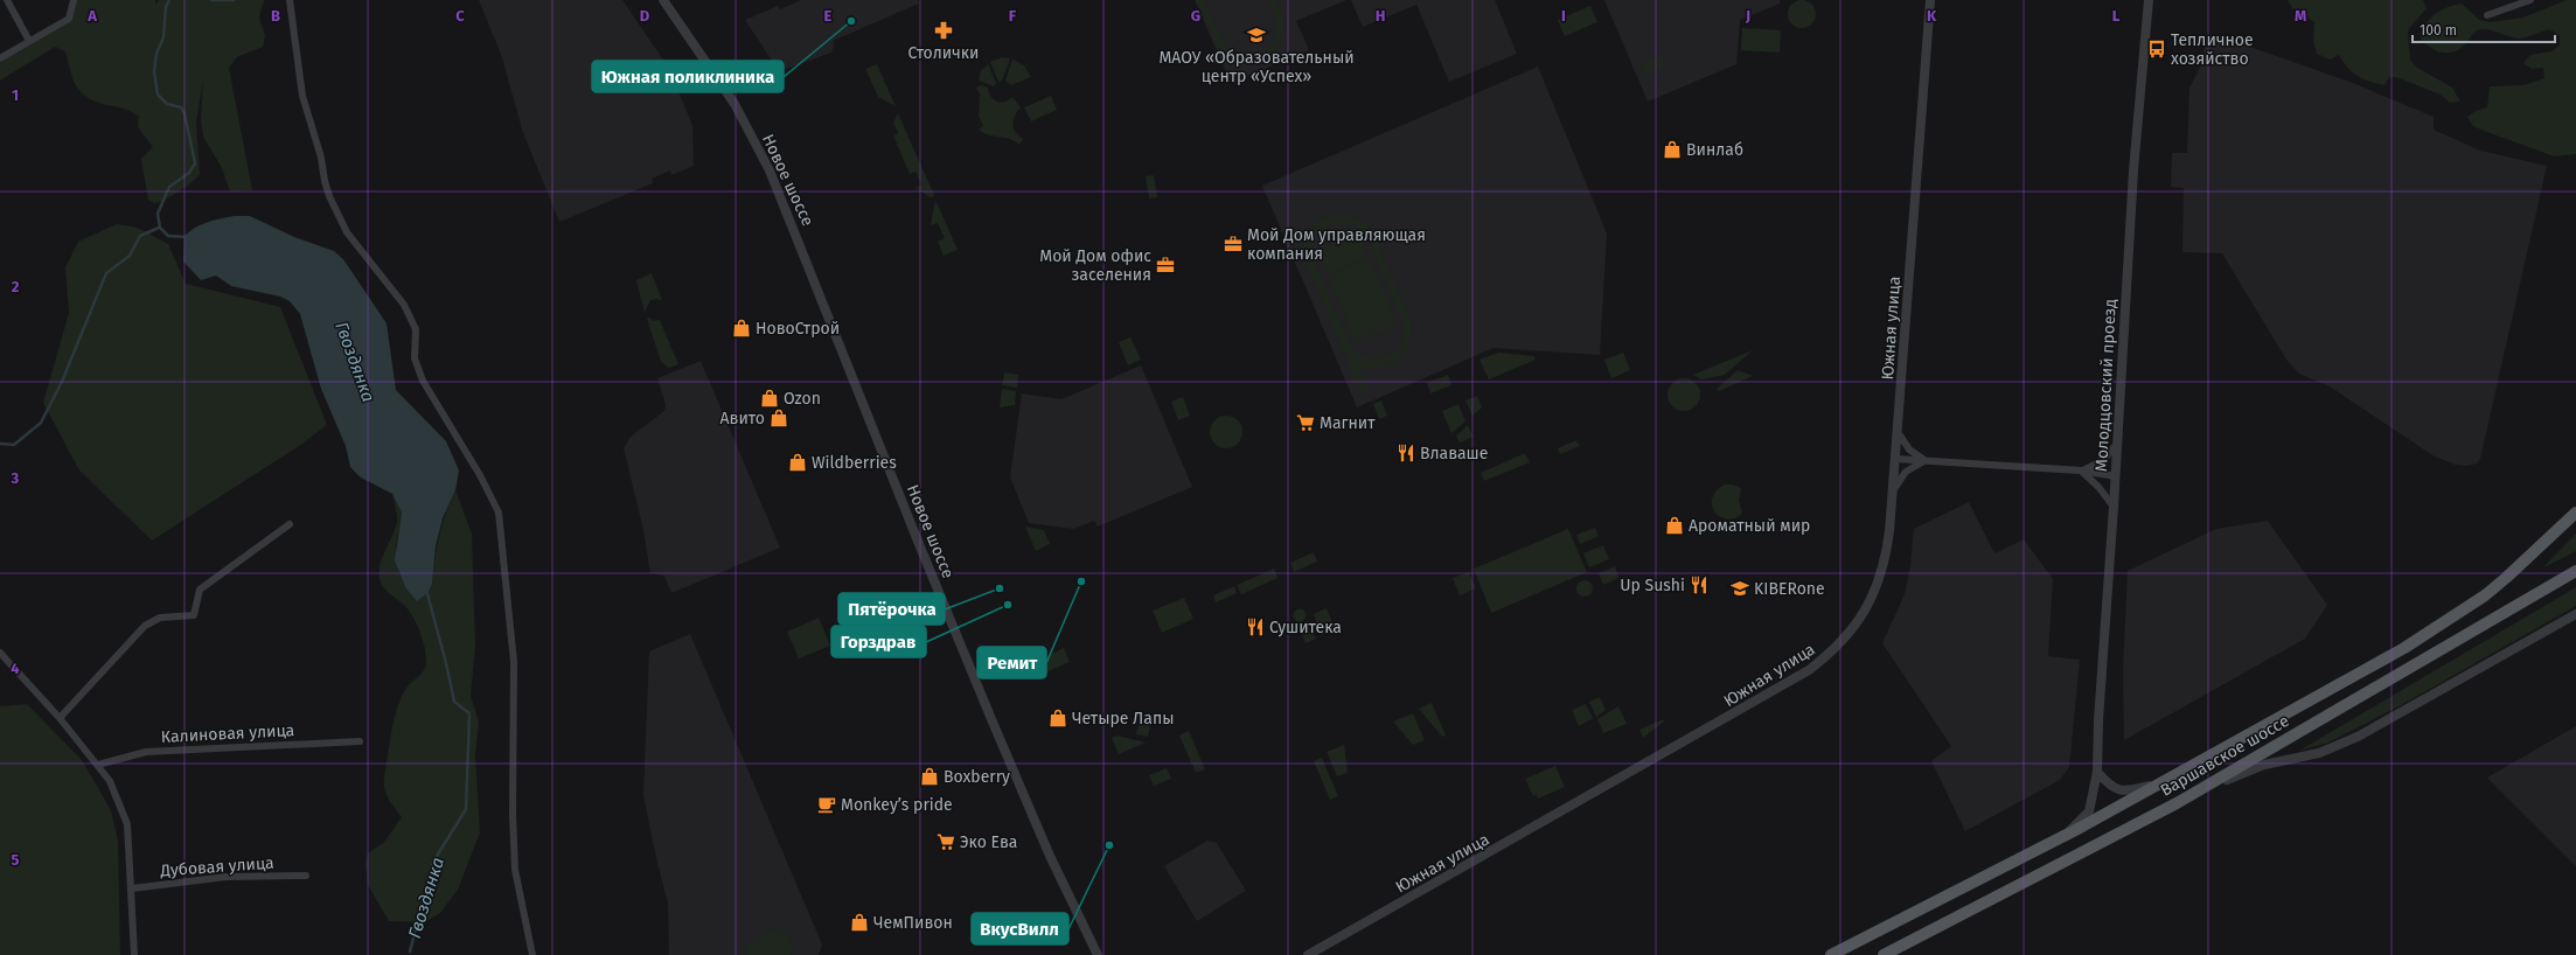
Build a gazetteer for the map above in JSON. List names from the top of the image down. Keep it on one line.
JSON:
{"streets":{"main road":["Варшавское шоссе"],"street":["Новое шоссе","Южная улица","Молодцовский проезд","Калиновая улица","Дубовая улица"]},"crossings":[["Молодцовский проезд","Варшавское шоссе"]],"water":["Гвоздянка"],"places":{"other":["Южная поликлиника","Ремит","Пятёрочка","Горздрав","ВкусВилл"],"pharmacy":["Столички"],"school or university":["МАОУ «Образовательный центр «Успех»","KIBERone"],"bus stop":["Тепличное хозяйство"],"shop":["Винлаб","НовоСтрой","Ozon","Авито","Wildberries","Ароматный мир","Четыре Лапы","Boxberry","ЧемПивон"],"office":["Мой Дом управляющая компания","Мой Дом офис заселения"],"supermarket":["Магнит","Эко Ева"],"restaurant":["Влаваше","Up Sushi","Сушитека"],"cafe":["Monkey’s pride"]},"scale_bar":"100 m","grid":{"columns":["A","B","C","D","E","F","G","H","I","J","K","L","M"],"rows":["1","2","3","4","5"]}}
